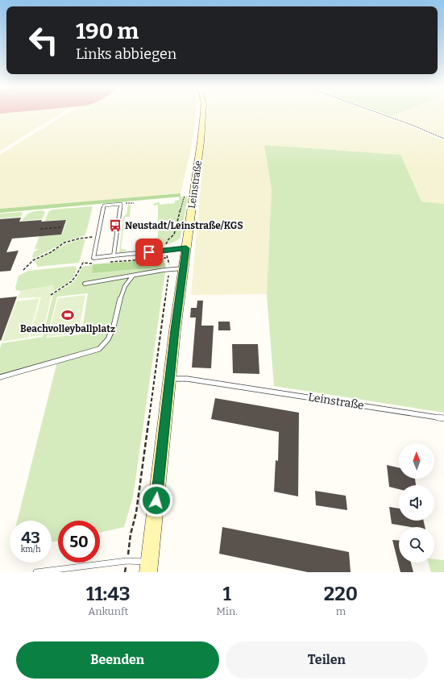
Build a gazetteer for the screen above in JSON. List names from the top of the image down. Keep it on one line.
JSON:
{"streets":{"main road":["Leinstraße"]},"places":{"bus stop":["Neustadt/Leinstraße/KGS"],"sports":["Beachvolleyballplatz"]},"north":"top","page":{"turn":["190 m","Links abbiegen"],"speed":"43 km/h","limit":"50","eta":["11:43","Ankunft","1","Min.","220","m"],"buttons":["Beenden","Teilen"]}}
